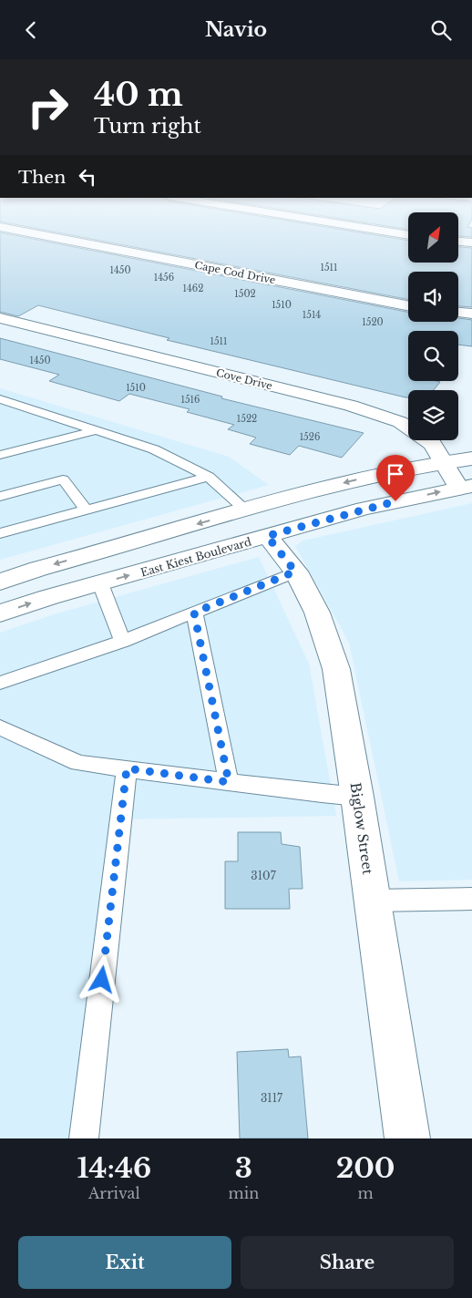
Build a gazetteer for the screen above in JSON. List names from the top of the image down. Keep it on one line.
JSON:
{"streets":{"street":["Cape Cod Drive","Cove Drive","East Kiest Boulevard","Biglow Street"]},"crossings":[["Cove Drive","East Kiest Boulevard"],["East Kiest Boulevard","Biglow Street"]],"house_numbers":["1511","1450","1456","1462","1502","1510","1514","1520","1511","1450","1510","1516","1522","1526","3107","3117"],"north":"top right","page":{"header":"Navio","turn":["40 m","Turn right"],"then":"Then","eta":["14:46","Arrival","3","min","200","m"],"buttons":["Exit","Share"]}}
